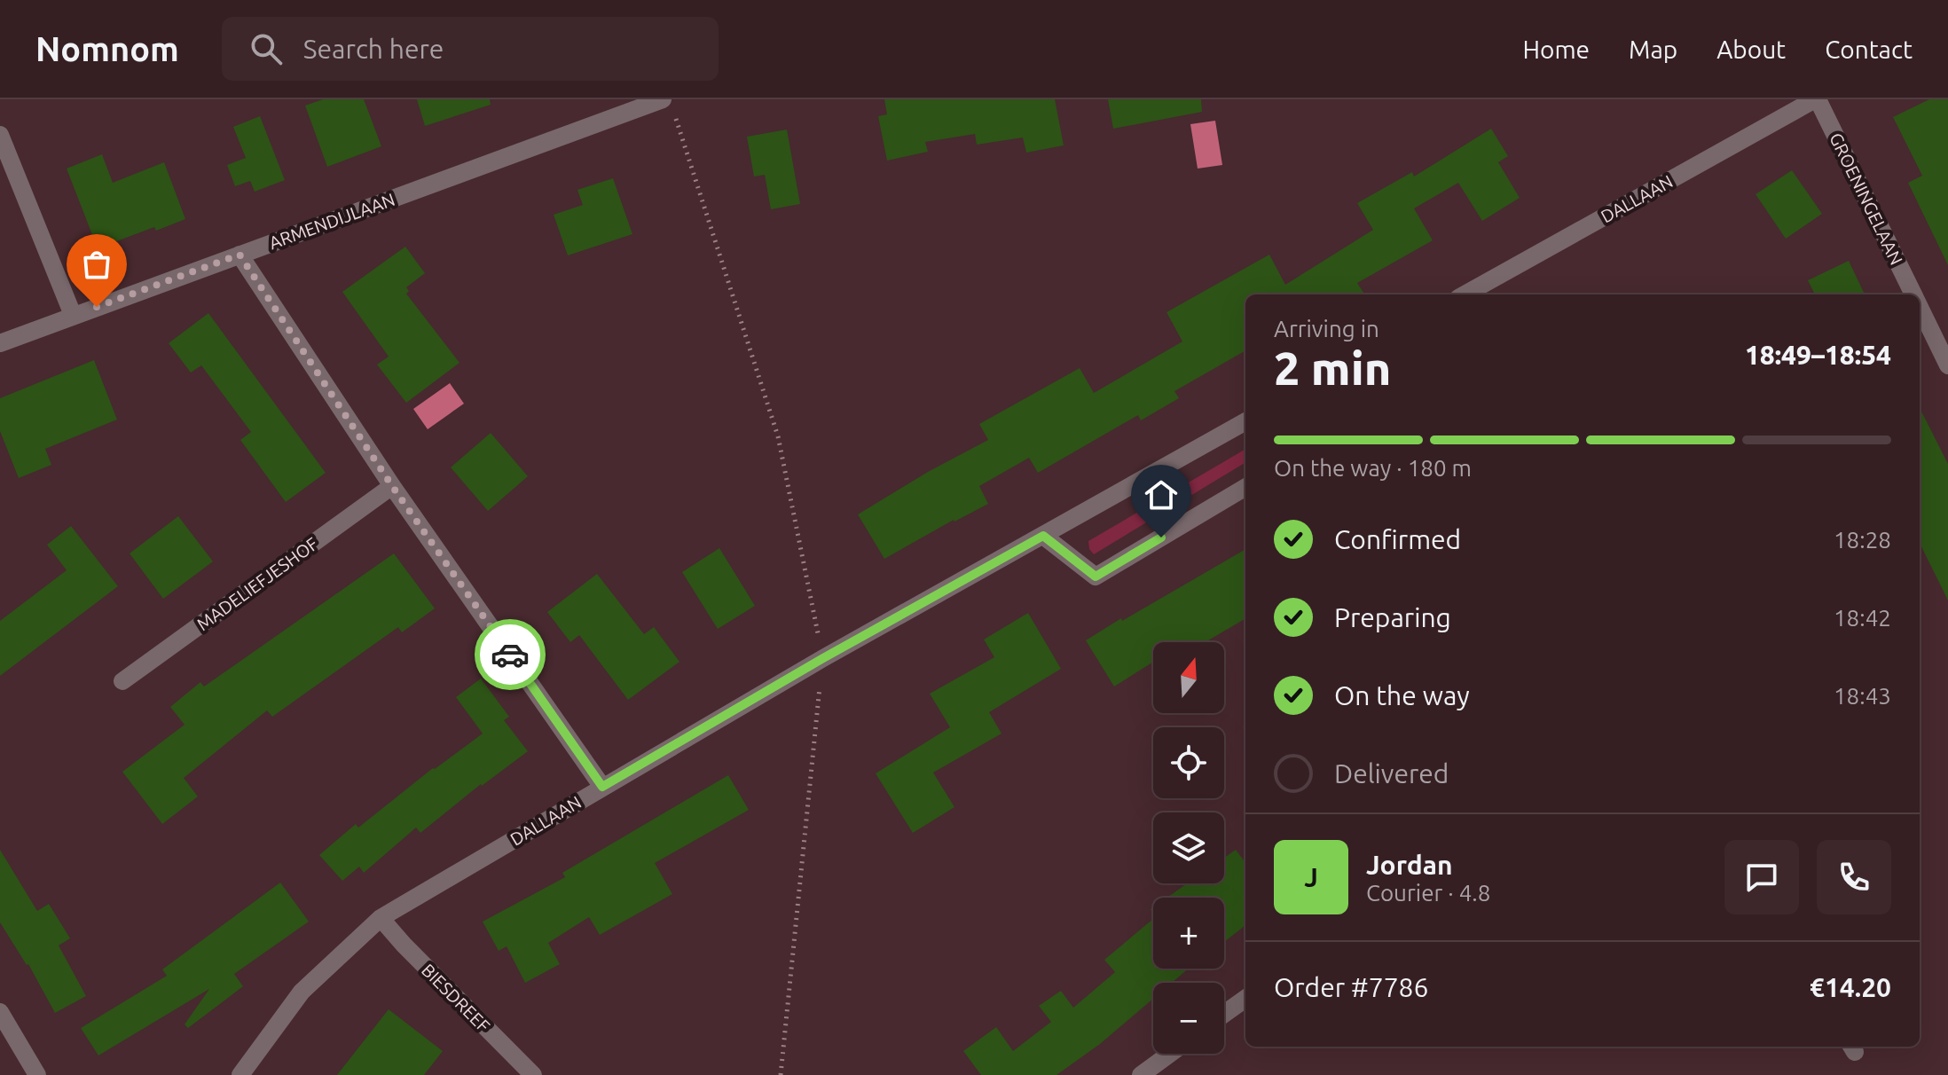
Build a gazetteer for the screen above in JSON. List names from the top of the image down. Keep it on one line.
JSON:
{"streets":{"street":["DALLAAN","GROENINGELAAN","ARMENDIJLAAN","MADELIEFJESHOF","BIESDREEF"]},"crossings":[["DALLAAN","GROENINGELAAN"],["DALLAAN","BIESDREEF"]],"north":"top","page":{"header":"Nomnom","search":"Search here","nav":["Home","Map","About","Contact"],"heading":["2 min","Arriving in","18:49–18:54"],"panel":["Jordan","Courier · 4.8","Order #7786","€14.20"],"bar":"On the way · 180 m","list":[["Confirmed","18:28"],["Preparing","18:42"],["On the way","18:43"],"Delivered"],"map_buttons":["+","−"],"round":"J"}}
